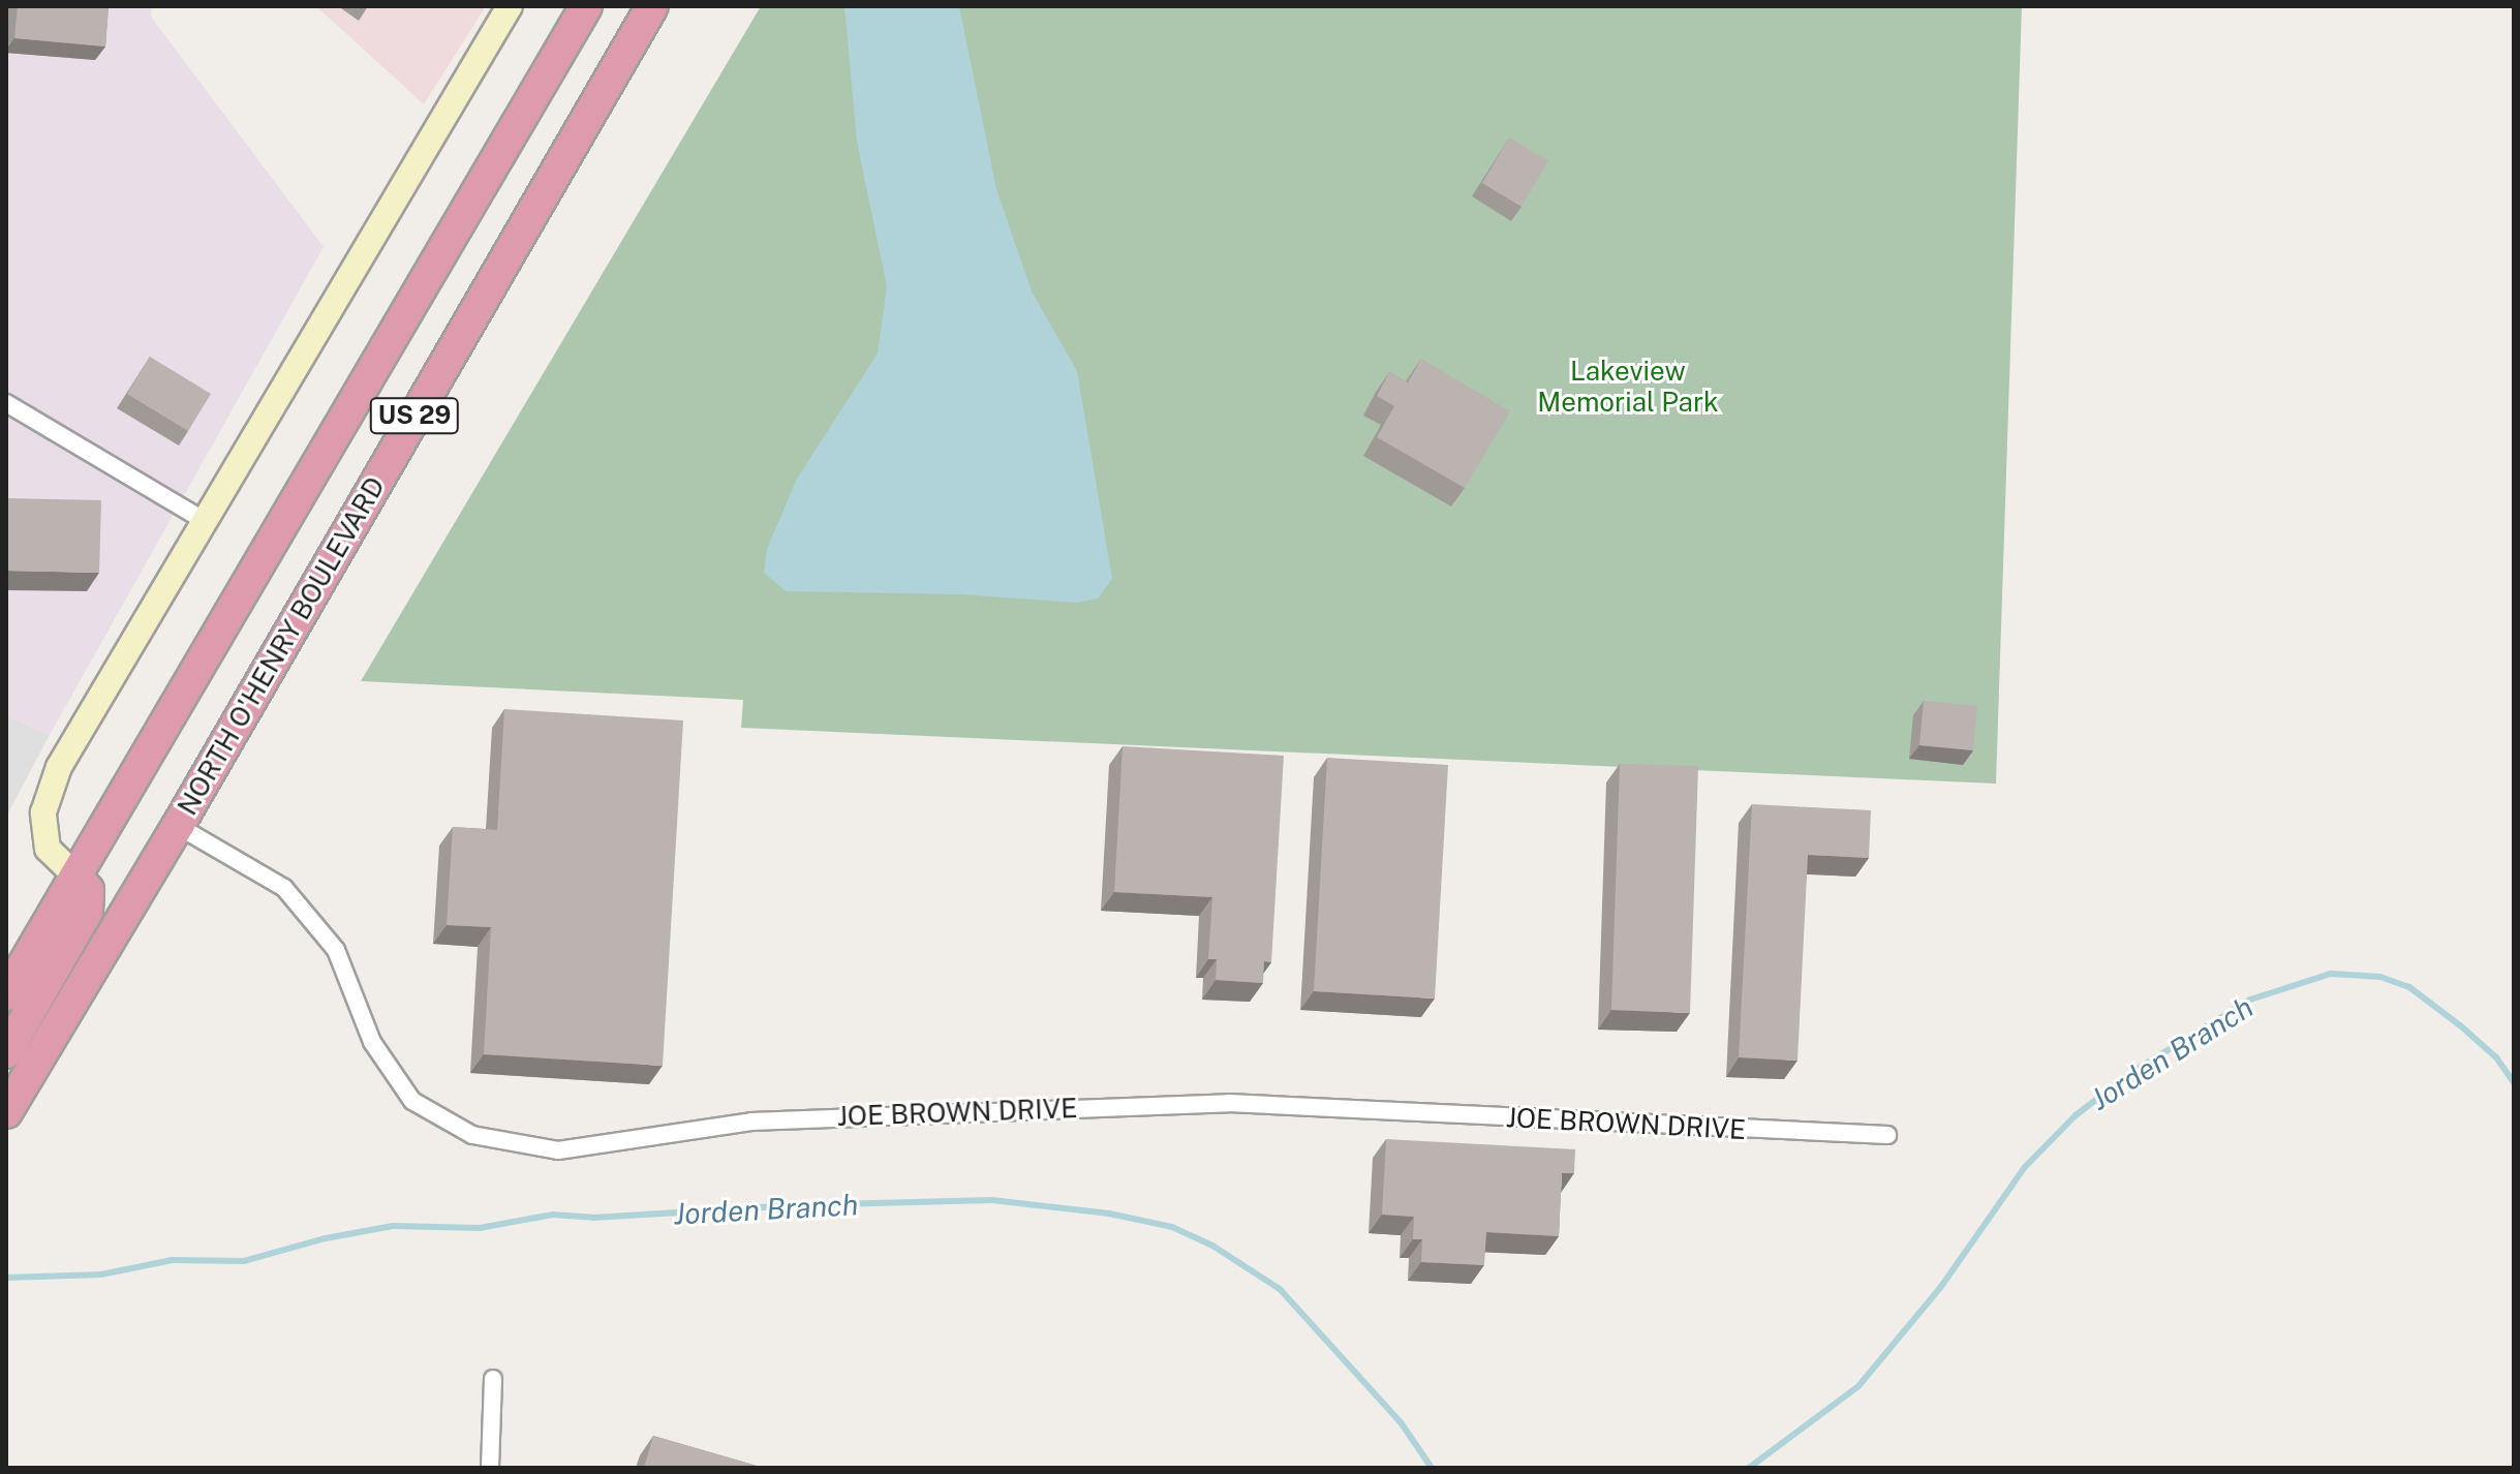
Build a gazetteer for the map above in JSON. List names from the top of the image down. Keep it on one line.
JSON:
{"streets":{"highway":["US 29","NORTH O'HENRY BOULEVARD"],"street":["JOE BROWN DRIVE"]},"crossings":[["NORTH O'HENRY BOULEVARD","JOE BROWN DRIVE"]],"water":["Jorden Branch"],"parks":["Lakeview Memorial Park"]}
